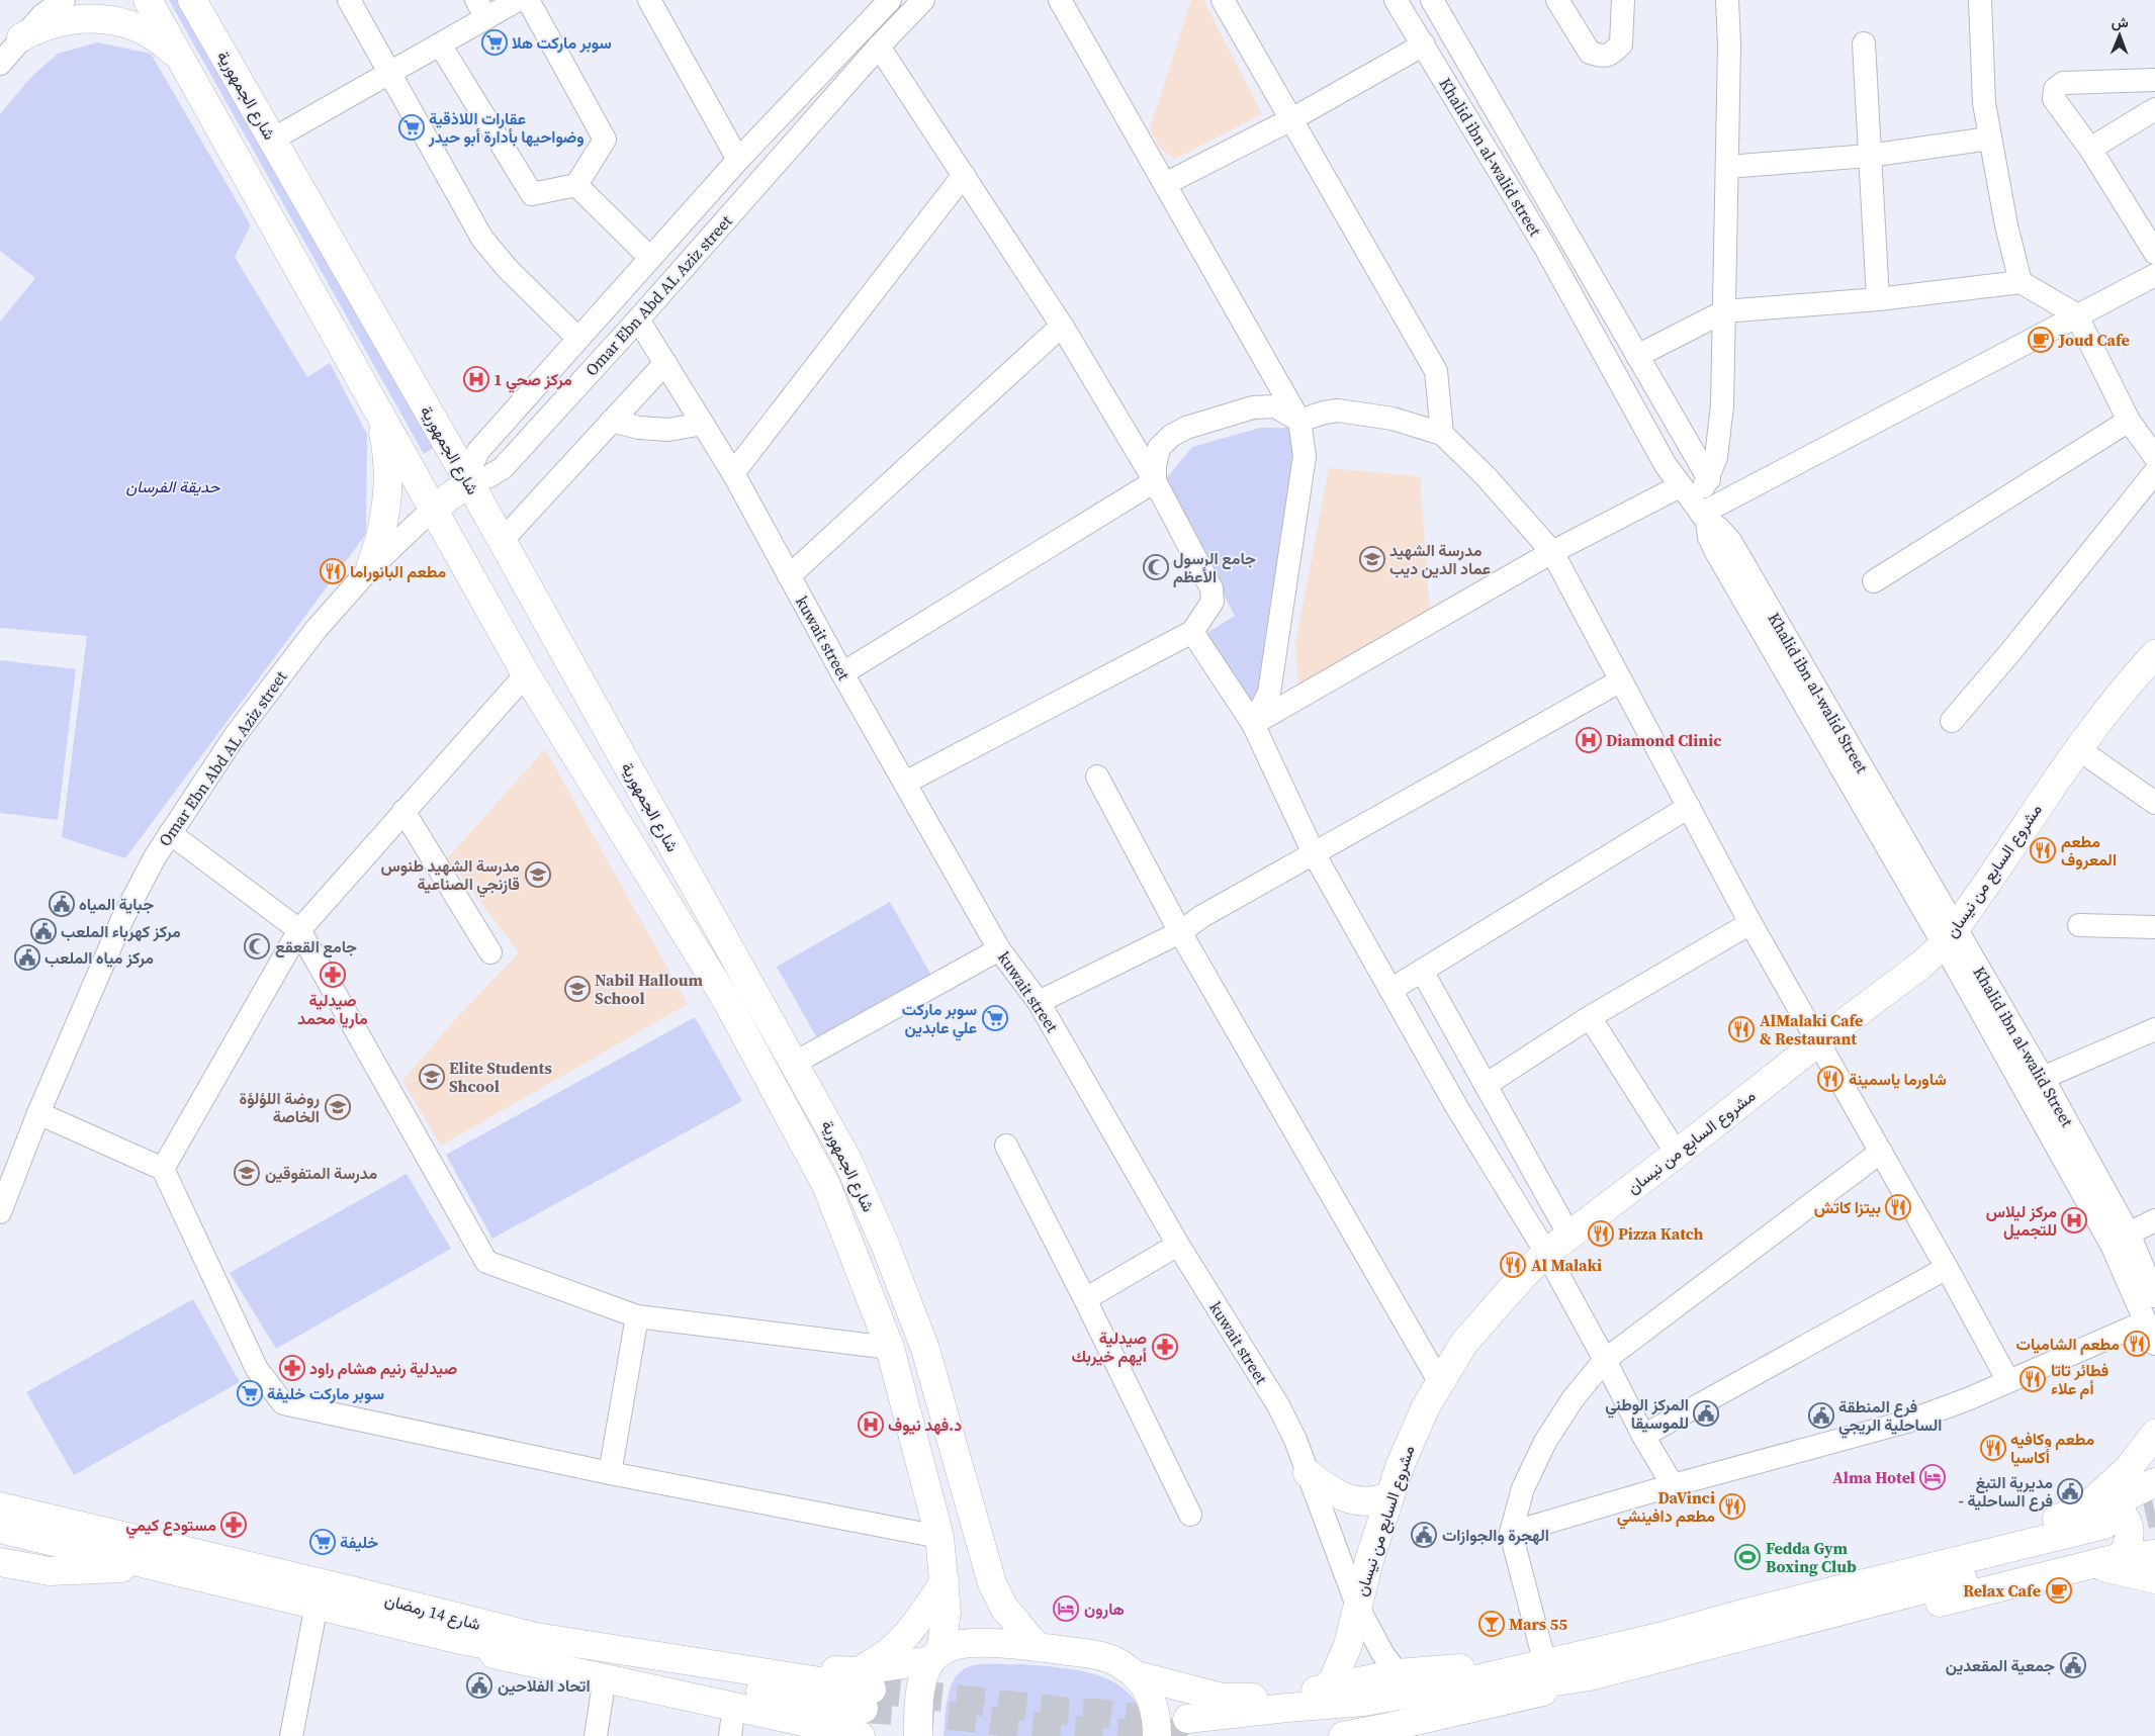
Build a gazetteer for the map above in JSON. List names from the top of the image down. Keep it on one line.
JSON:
{"streets":{"main road":["شارع الجمهورية","مشروع السابع من نيسان","شارع 14 رمضان"],"street":["Khalid ibn al-walid street","Omar Ebn Abd AL Aziz street","kuwait street","Khalid ibn al-walid Street"]},"crossings":[["شارع الجمهورية","Omar Ebn Abd AL Aziz street"],["شارع الجمهورية","شارع 14 رمضان"],["Khalid ibn al-walid street","Khalid ibn al-walid Street"],["Omar Ebn Abd AL Aziz street","kuwait street"],["kuwait street","مشروع السابع من نيسان"],["Khalid ibn al-walid Street","مشروع السابع من نيسان"]],"parks":["حديقة الفرسان"],"places":{"supermarket":["سوبر ماركت هلا","عقارات اللاذقية وضواحيها بأدارة أبو حيدر","سوبر ماركت علي عابدين","سوبر ماركت خليفة","خليفة"],"cafe":["Joud Cafe","Relax Cafe"],"hospital":["مركز صحي 1","Diamond Clinic","مركز ليلاس للتجميل","د.فهد نيوف"],"school or university":["مدرسة الشهيد عماد الدين ديب","مدرسة الشهيد طنوس قازنجي الصناعية","Nabil Halloum School","Elite Students Shcool","روضة اللؤلؤة الخاصة","مدرسة المتفوقين"],"mosque":["جامع الرسول الأعظم","جامع القعقع"],"restaurant":["مطعم البانوراما","مطعم المعروف","AlMalaki Cafe & Restaurant","شاورما ياسمينة","بيتزا كاتش","Pizza Katch","Al Malaki","مطعم الشاميات","فطائر تاتا أم علاء","مطعم وكافيه أكاسيا","DaVinci مطعم دافينشي"],"public building":["جباية المياه","مركز كهرباء الملعب","مركز مياه الملعب","المركز الوطني للموسيقا","فرع المنطقة الساحلية الريجي","مديرية التبغ - فرع الساحلية","الهجرة والجوازات","جمعية المقعدين","اتحاد الفلاحين"],"pharmacy":["صيدلية ماريا محمد","صيدلية أيهم خيربك","صيدلية رنيم هشام راود","مستودع كيمي"],"hotel":["Alma Hotel","هارون"],"sports":["Fedda Gym Boxing Club"],"bar":["Mars 55"]},"north":"top"}
